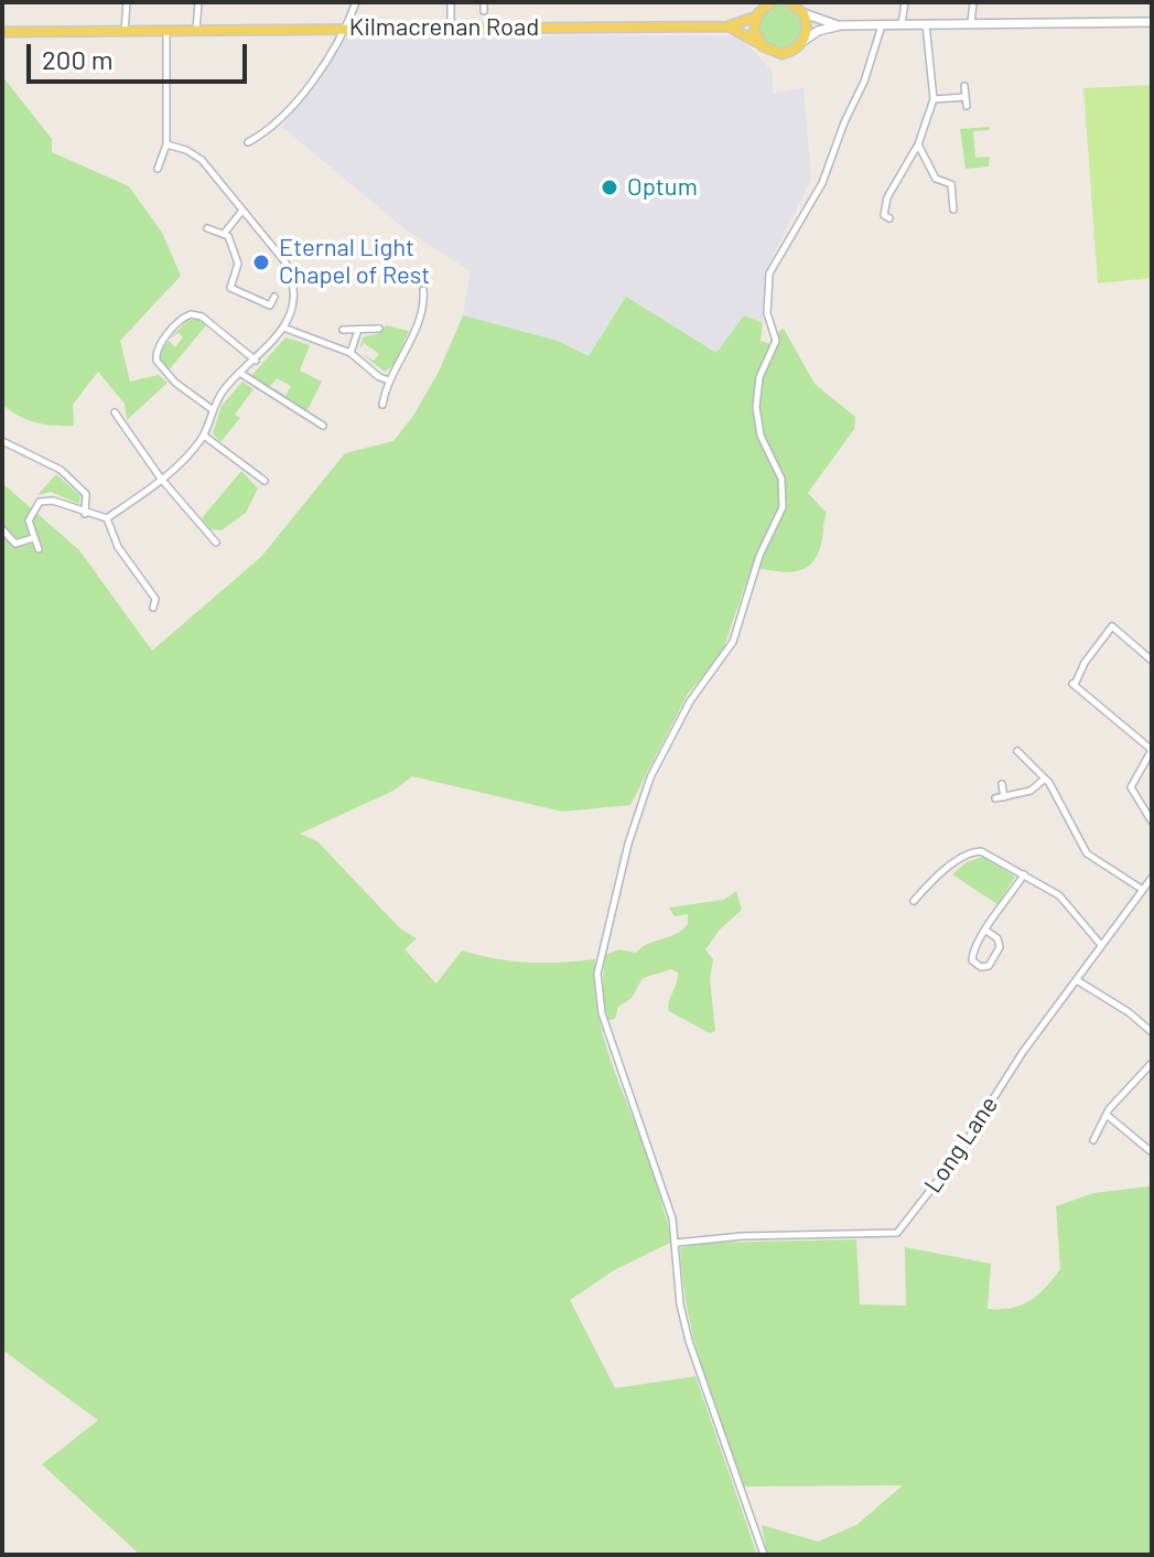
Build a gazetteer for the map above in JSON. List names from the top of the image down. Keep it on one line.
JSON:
{"streets":{"main road":["Kilmacrenan Road"],"street":["Long Lane"]},"places":["Optum","Eternal Light Chapel of Rest"],"scale_bar":"200 m"}
